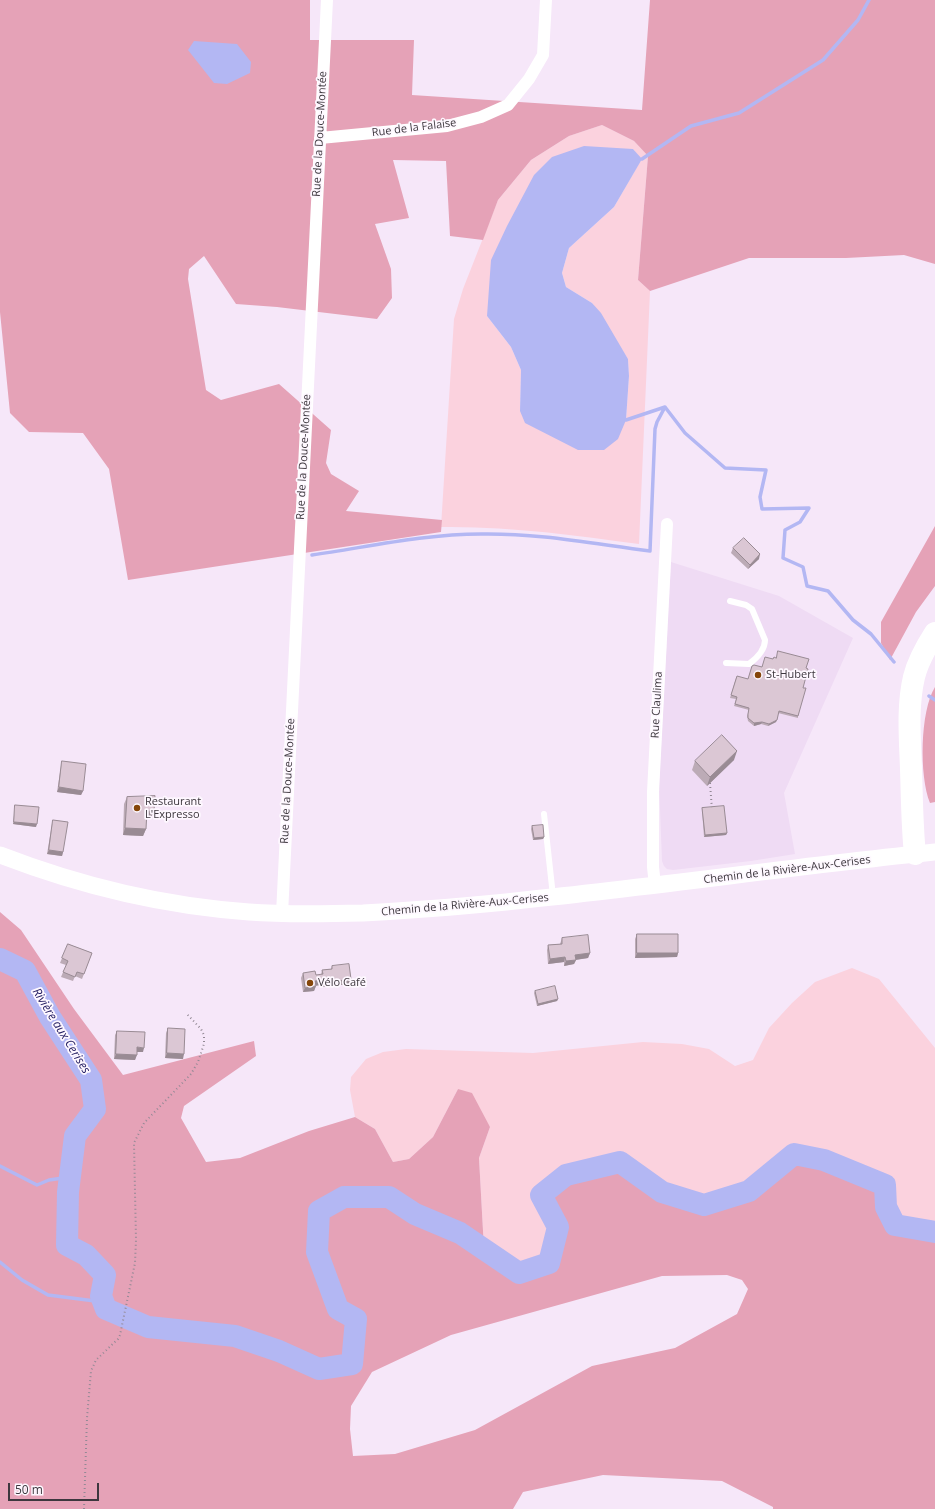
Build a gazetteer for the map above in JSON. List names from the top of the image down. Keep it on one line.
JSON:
{"streets":{"main road":["Chemin de la Rivière-Aux-Cerises"],"street":["Rue de la Falaise","Rue de la Douce-Montée","Rue Claulima"]},"crossings":[["Rue de la Falaise","Rue de la Douce-Montée"],["Rue de la Douce-Montée","Chemin de la Rivière-Aux-Cerises"],["Rue Claulima","Chemin de la Rivière-Aux-Cerises"]],"water":["Rivière aux Cerises"],"places":["St-Hubert","Restaurant L'Expresso","Vélo Café"],"scale_bar":"50 m"}
